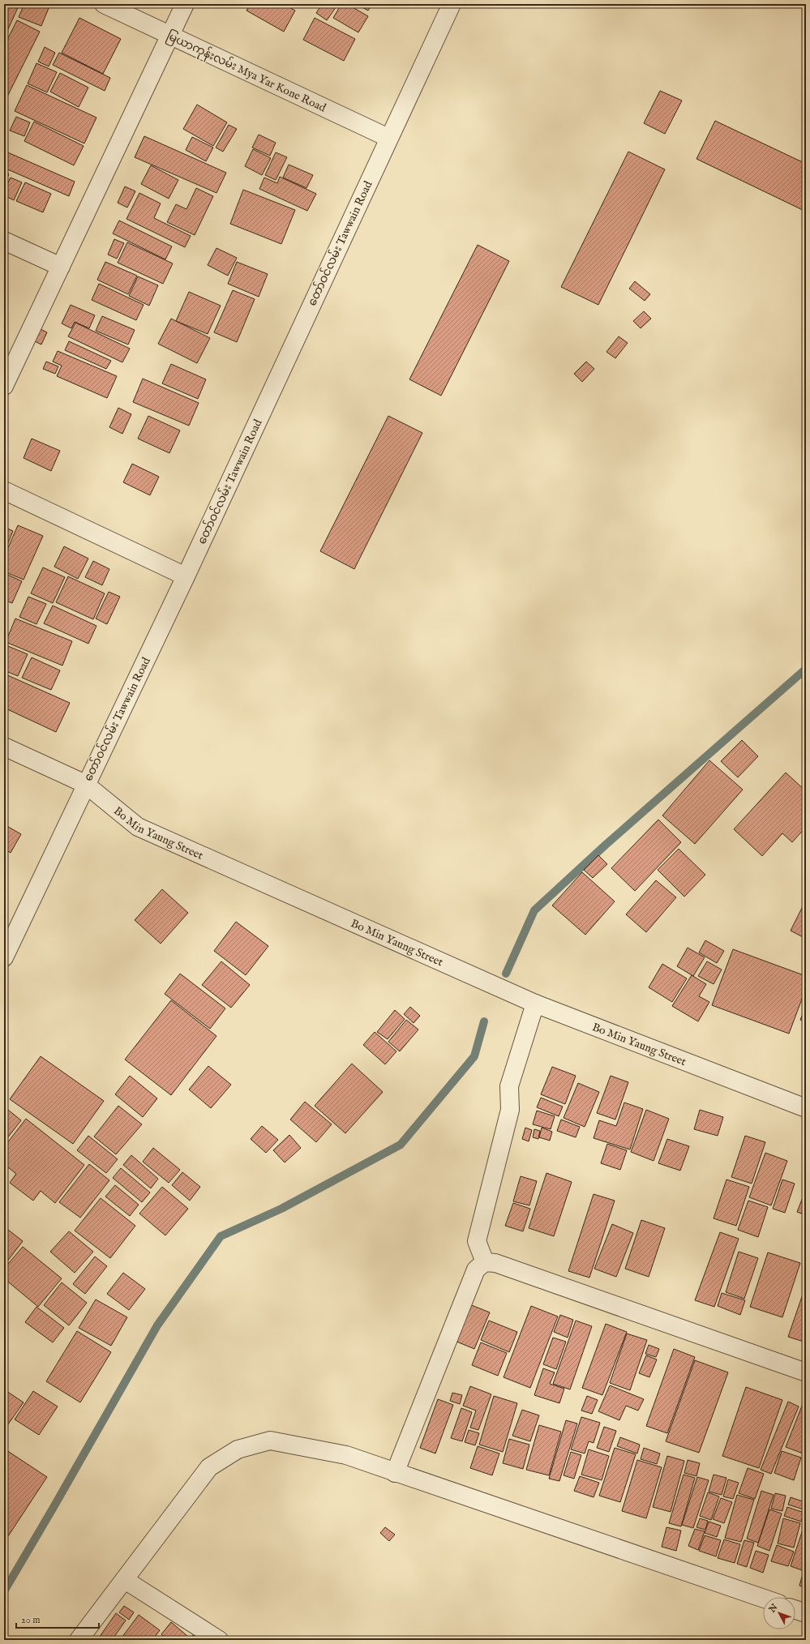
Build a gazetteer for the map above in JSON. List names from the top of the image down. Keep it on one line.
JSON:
{"streets":{"street":["မြယာကုန်းလမ်း Mya Yar Kone Road","တော်ဝင်လမ်း Tawwain Road","Bo Min Yaung Street"]},"crossings":[["မြယာကုန်းလမ်း Mya Yar Kone Road","တော်ဝင်လမ်း Tawwain Road"],["တော်ဝင်လမ်း Tawwain Road","Bo Min Yaung Street"]],"scale_bar":"20 m","north":"top left"}
